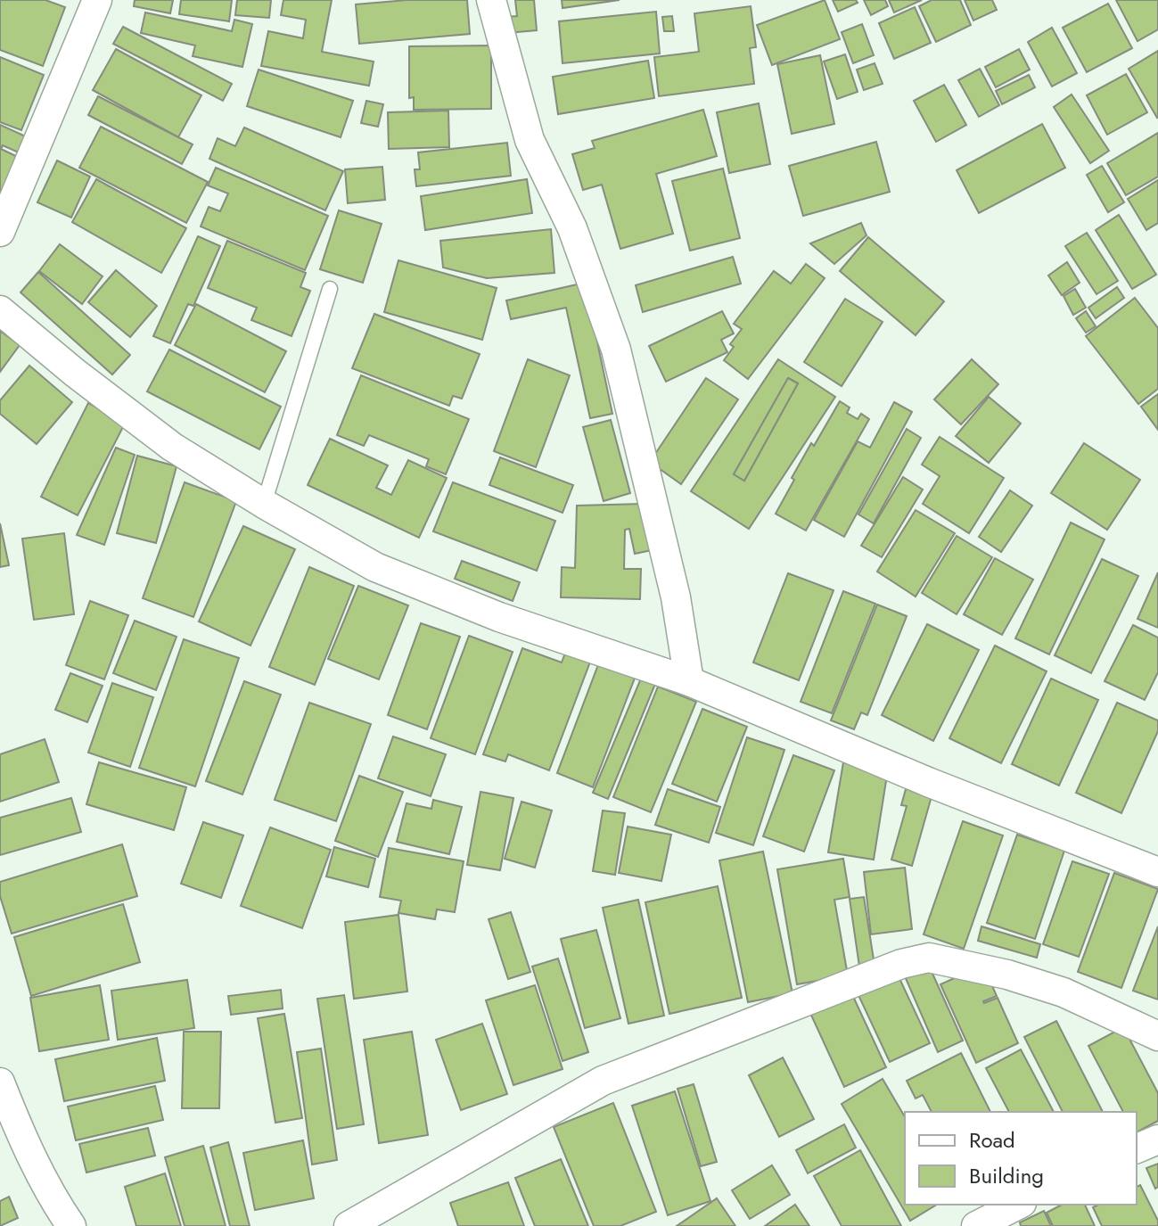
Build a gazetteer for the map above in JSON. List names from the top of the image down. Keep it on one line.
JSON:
{"legend":["Road","Building"]}
